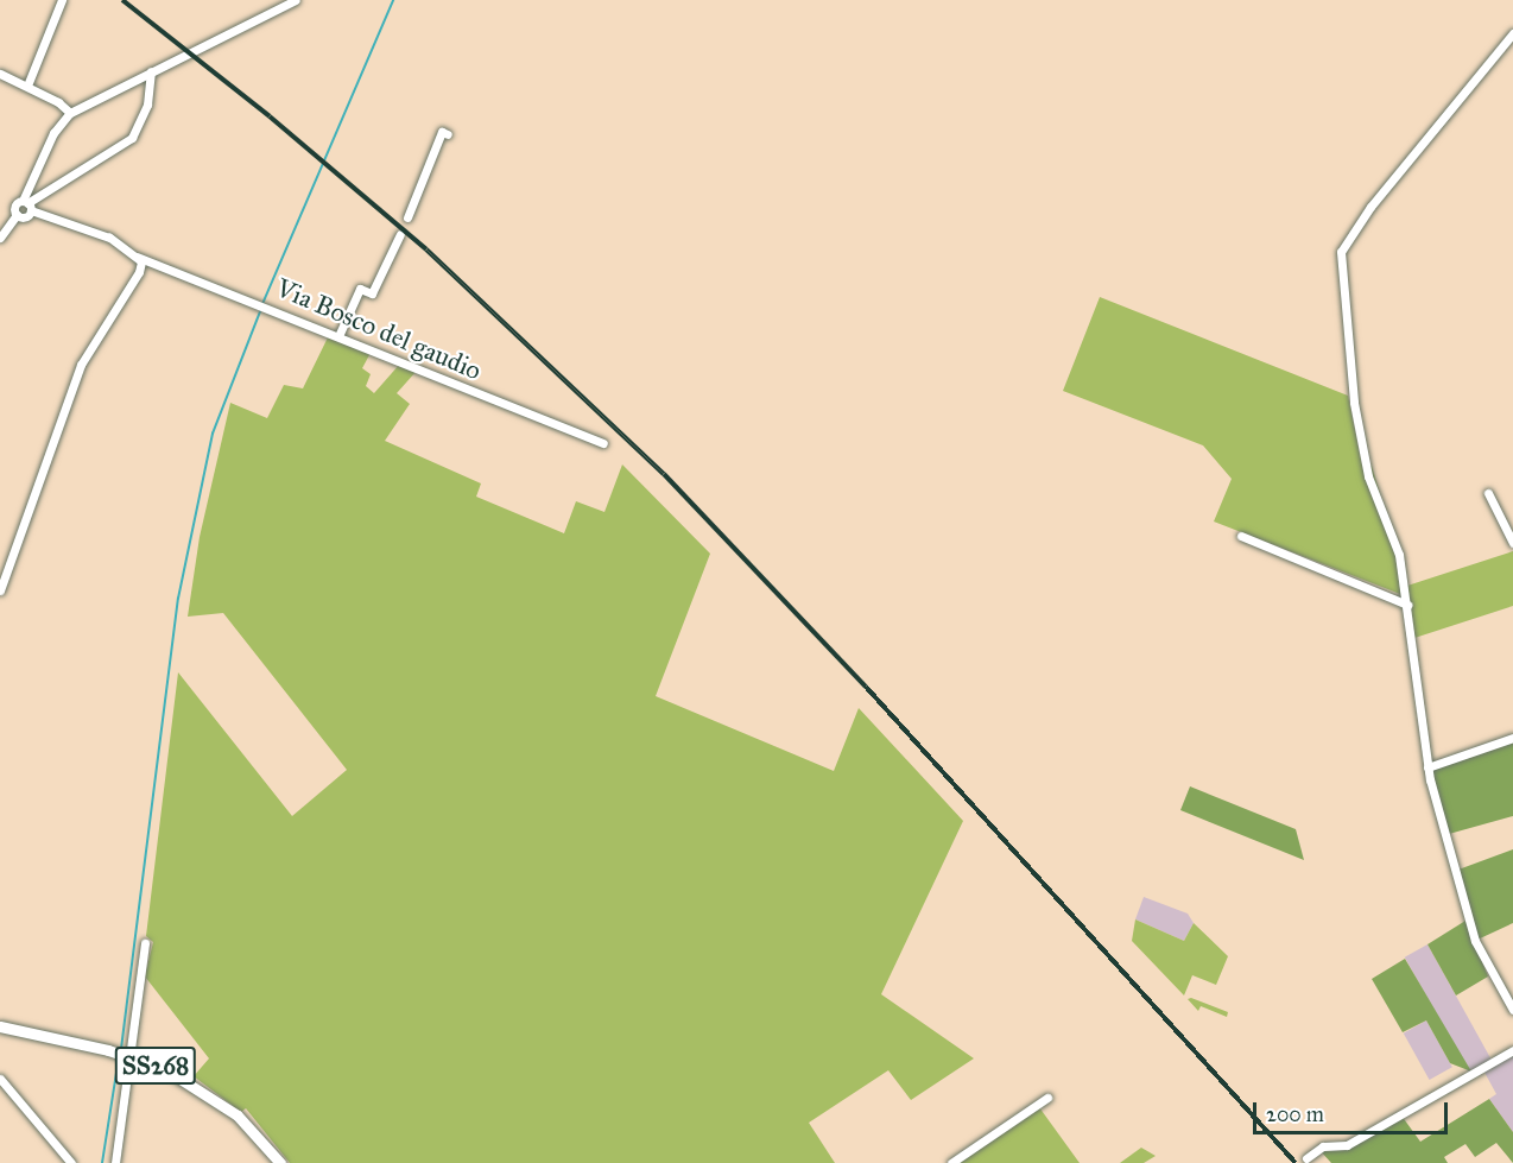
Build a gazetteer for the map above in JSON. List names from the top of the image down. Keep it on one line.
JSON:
{"streets":{"highway":["SS268"],"street":["Via Bosco del gaudio"]},"scale_bar":"200 m"}
